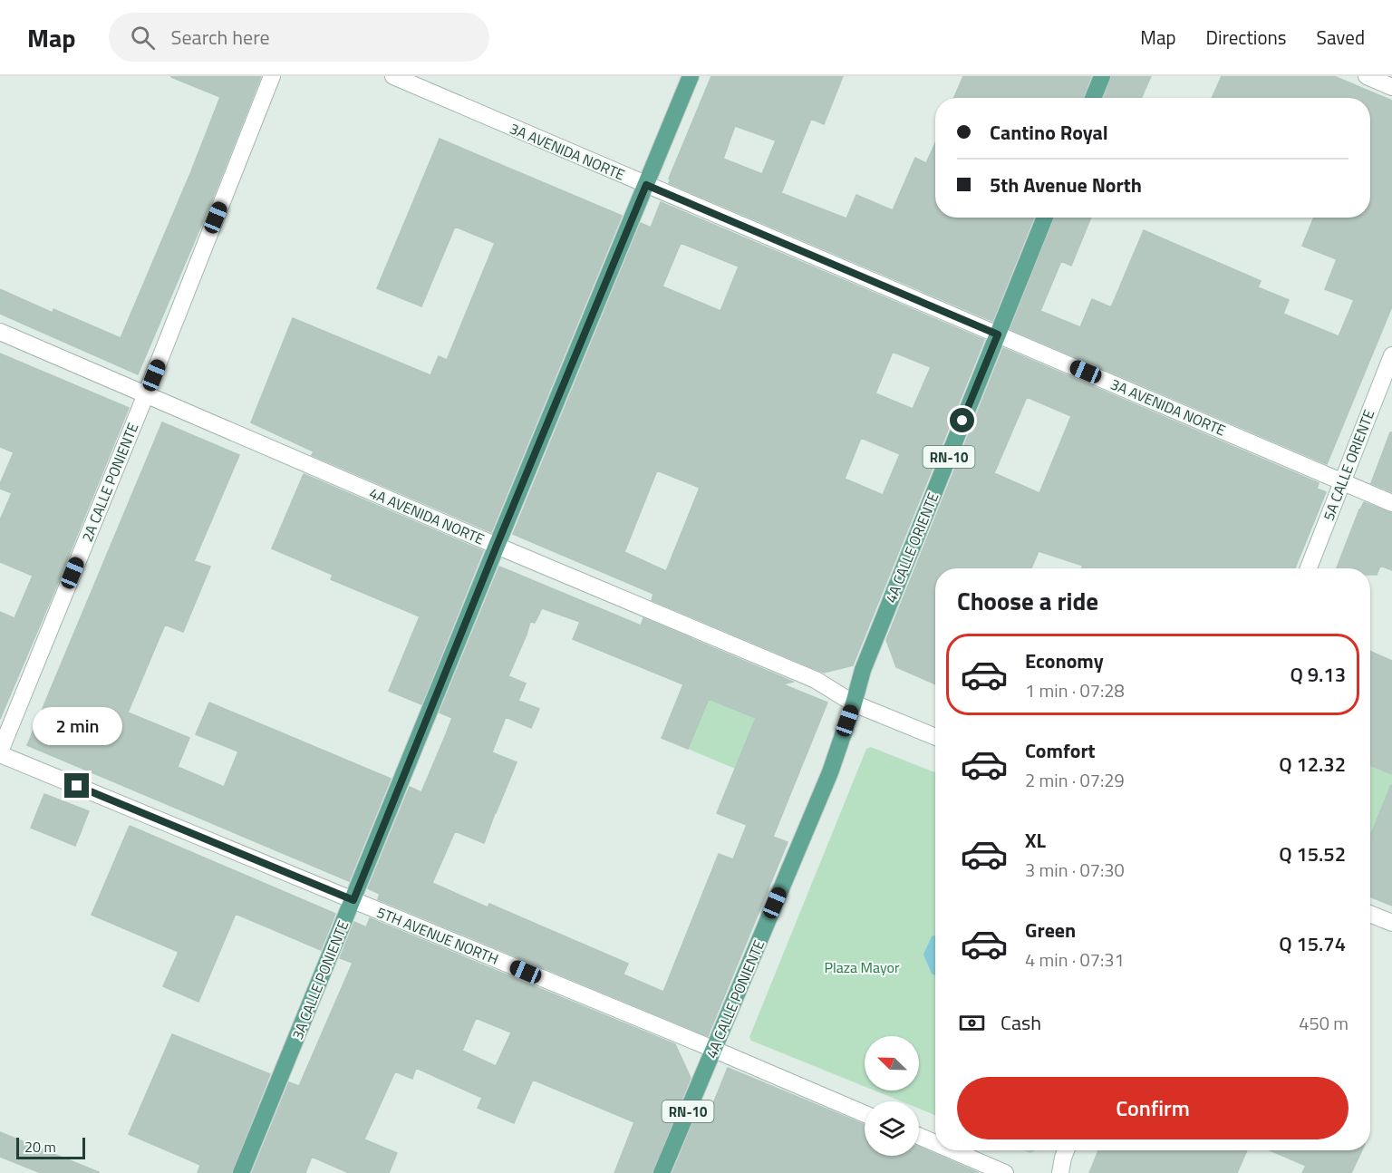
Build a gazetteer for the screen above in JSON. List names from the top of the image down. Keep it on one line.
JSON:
{"streets":{"main road":["RN-10","4A CALLE ORIENTE","3A CALLE PONIENTE","4A CALLE PONIENTE"],"street":["3A AVENIDA NORTE","5A CALLE ORIENTE","2A CALLE PONIENTE","4A AVENIDA NORTE","5TH AVENUE NORTH"]},"crossings":[["3A AVENIDA NORTE","5A CALLE ORIENTE"],["3A AVENIDA NORTE","4A CALLE ORIENTE"],["3A AVENIDA NORTE","3A CALLE PONIENTE"],["2A CALLE PONIENTE","4A AVENIDA NORTE"],["2A CALLE PONIENTE","5TH AVENUE NORTH"],["4A AVENIDA NORTE","4A CALLE ORIENTE"],["4A AVENIDA NORTE","3A CALLE PONIENTE"],["4A AVENIDA NORTE","4A CALLE PONIENTE"],["4A CALLE ORIENTE","4A CALLE PONIENTE"],["5TH AVENUE NORTH","3A CALLE PONIENTE"],["5TH AVENUE NORTH","4A CALLE PONIENTE"]],"parks":["Plaza Mayor"],"scale_bar":"20 m","north":"top left","page":{"header":"Map","search":"Search here","nav":["Map","Directions","Saved"],"banner":["Cantino Royal","5th Avenue North"],"heading":"Choose a ride","list":[{"name":"Economy","note":"1 min · 07:28","value":"Q 9.13"},{"name":"Comfort","note":"2 min · 07:29","value":"Q 12.32"},{"name":"XL","note":"3 min · 07:30","value":"Q 15.52"},{"name":"Green","note":"4 min · 07:31","value":"Q 15.74"}],"bubble":"2 min","pay":["Cash","450 m"],"buttons":"Confirm","scale":"20 m"}}
